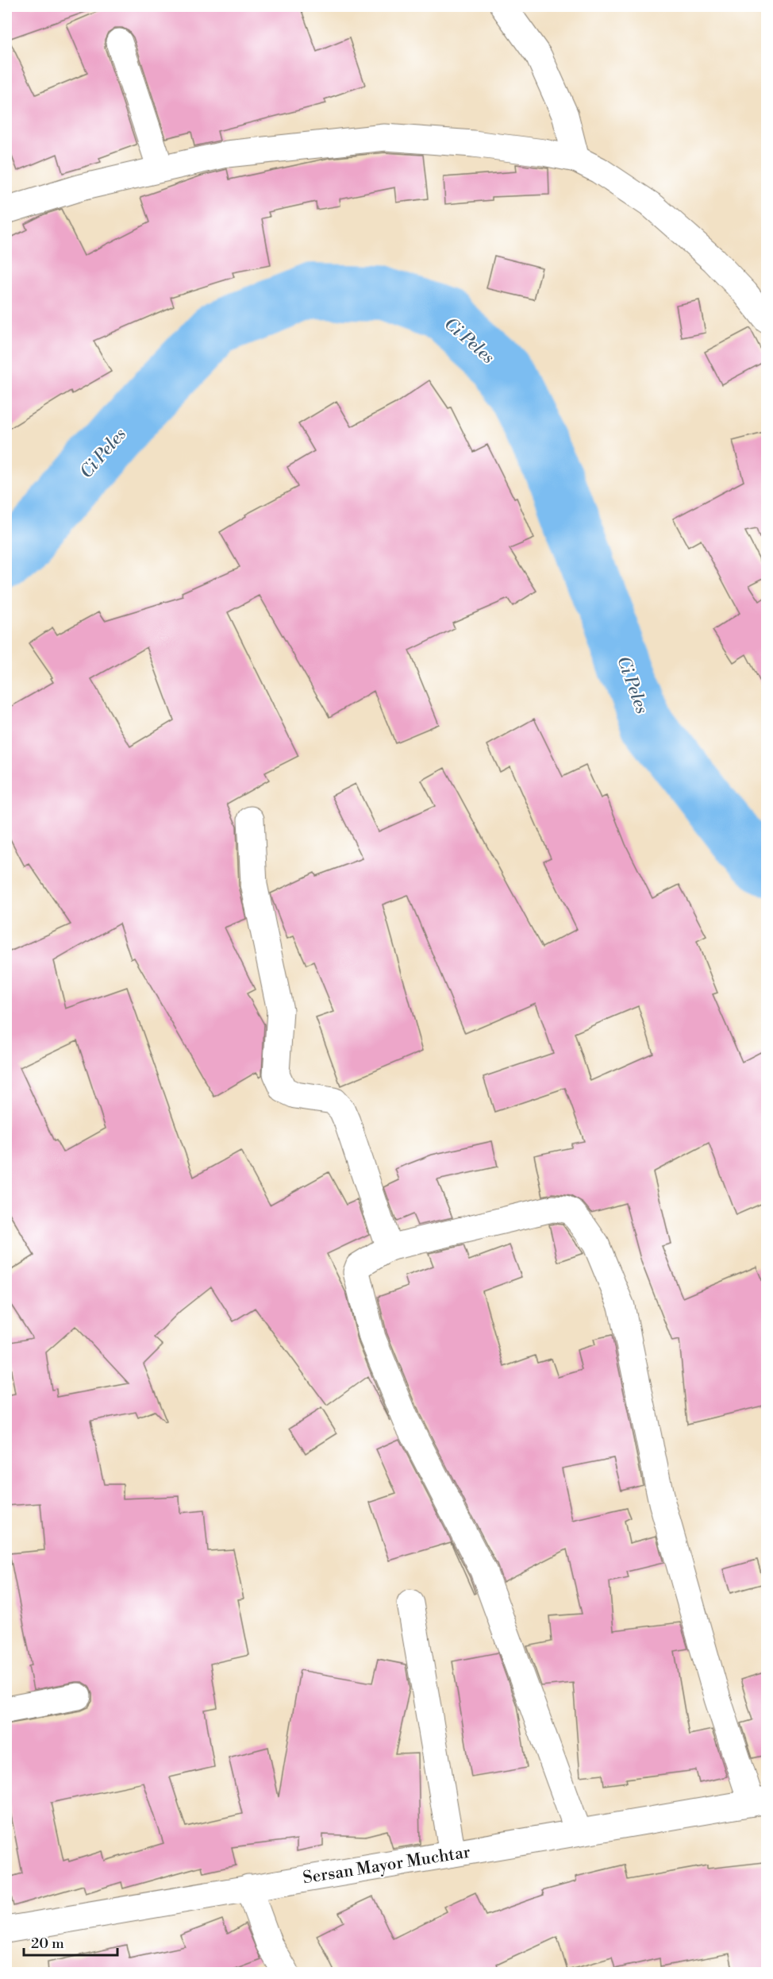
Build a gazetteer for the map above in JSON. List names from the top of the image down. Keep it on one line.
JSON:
{"streets":{"street":["Sersan Mayor Muchtar"]},"water":["Ci Peles"],"scale_bar":"20 m"}
